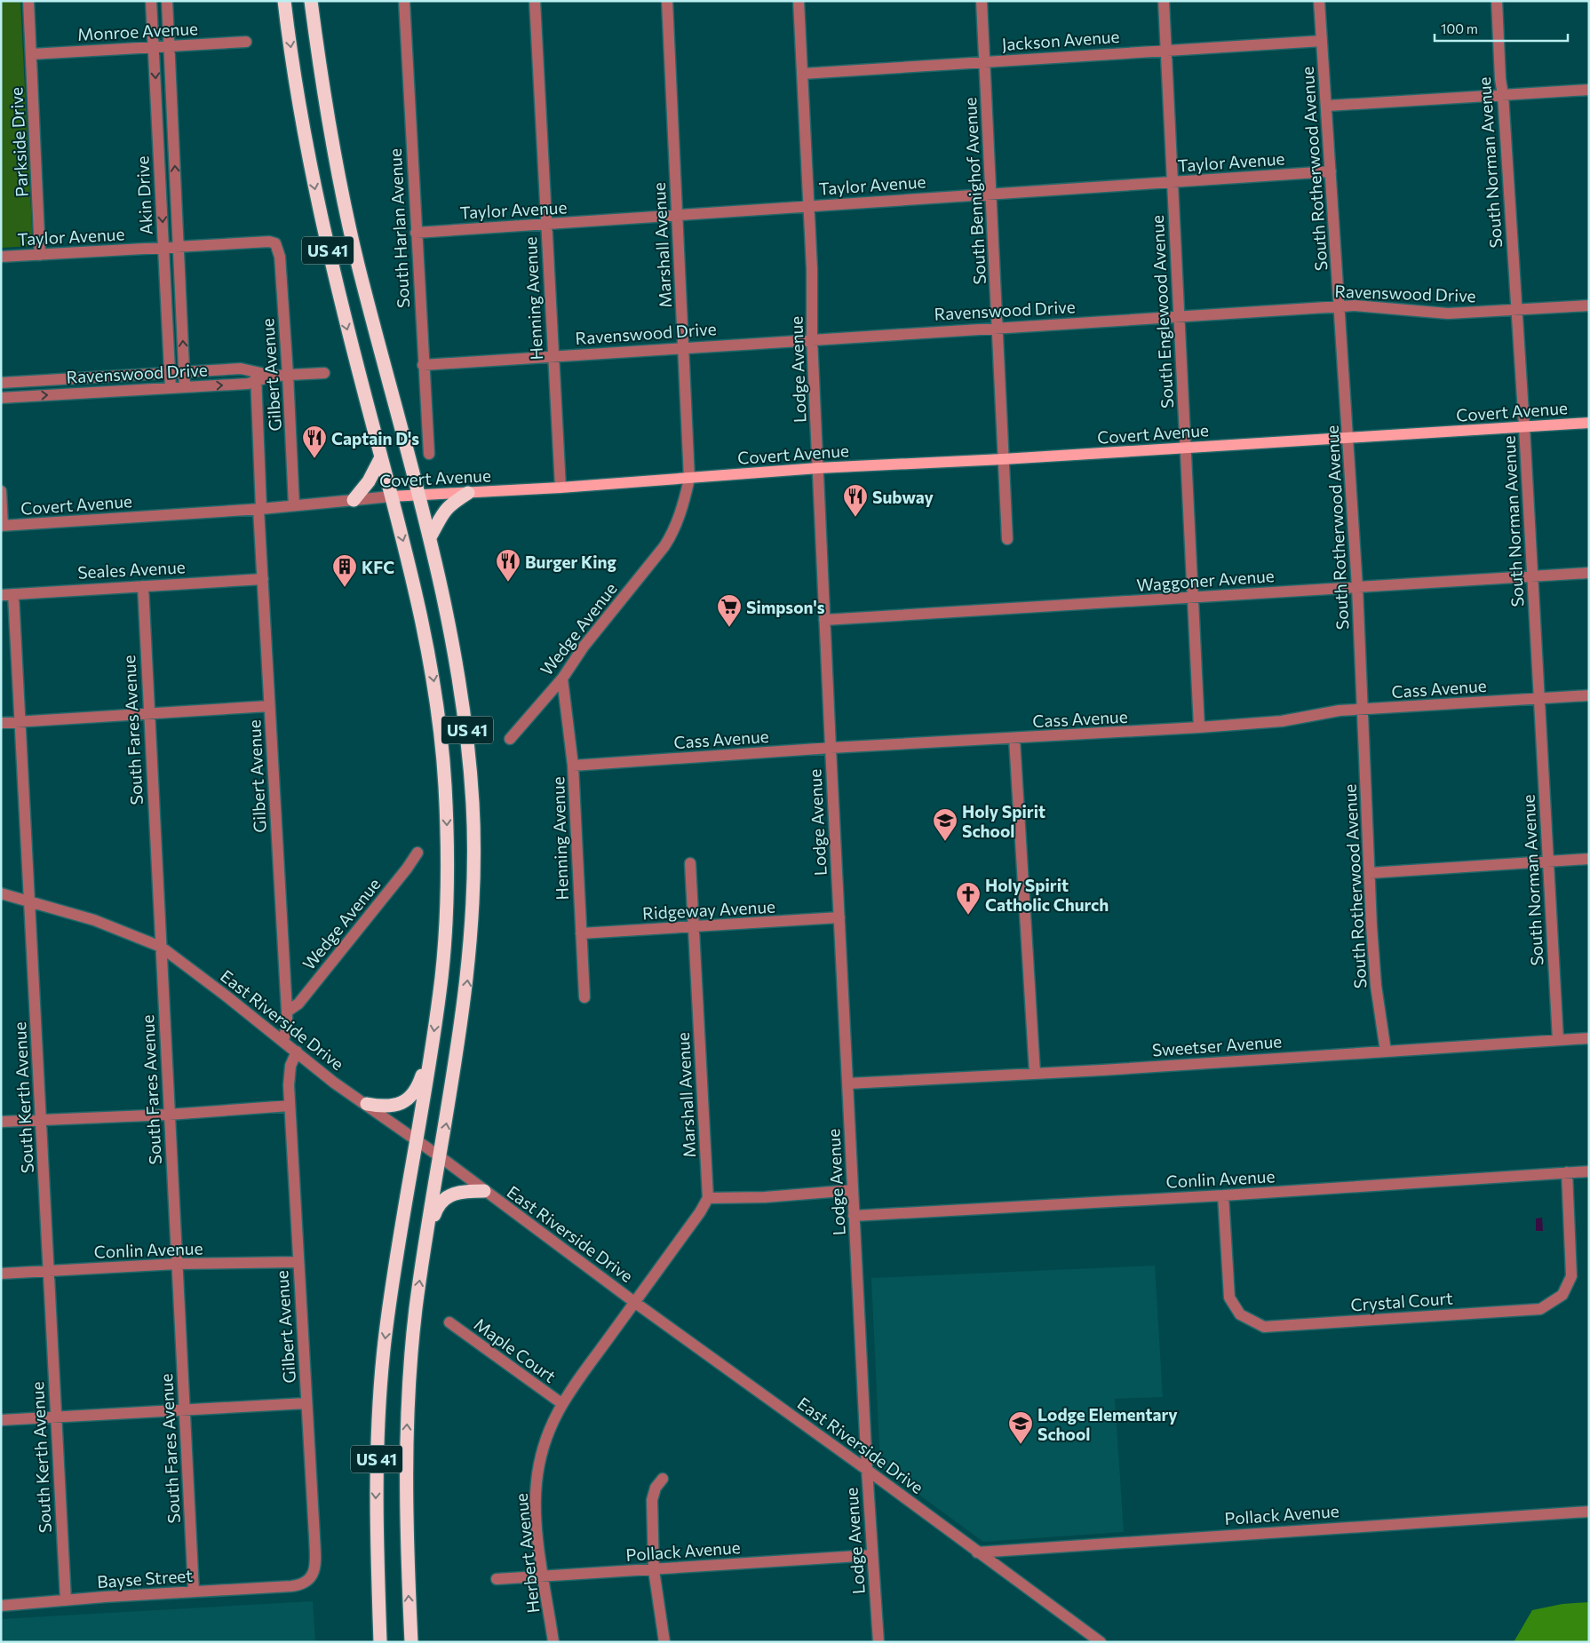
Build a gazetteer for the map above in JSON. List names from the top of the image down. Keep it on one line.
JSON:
{"streets":{"highway":["US 41"],"main road":["Covert Avenue"],"street":["Monroe Avenue","Jackson Avenue","Parkside Drive","Taylor Avenue","South Norman Avenue","South Rotherwood Avenue","South Bennighof Avenue","Akin Drive","South Harlan Avenue","Marshall Avenue","Ravenswood Drive","Henning Avenue","South Englewood Avenue","Lodge Avenue","Gilbert Avenue","Seales Avenue","Waggoner Avenue","Wedge Avenue","Cass Avenue","South Fares Avenue","Ridgeway Avenue","East Riverside Drive","Sweetser Avenue","South Kerth Avenue","Conlin Avenue","Crystal Court","Maple Court","Pollack Avenue","Herbert Avenue","Bayse Street"]},"crossings":[["Monroe Avenue","Parkside Drive"],["Monroe Avenue","Akin Drive"],["Jackson Avenue","South Rotherwood Avenue"],["Jackson Avenue","South Bennighof Avenue"],["Jackson Avenue","South Englewood Avenue"],["Jackson Avenue","Lodge Avenue"],["Parkside Drive","Taylor Avenue"],["Taylor Avenue","South Rotherwood Avenue"],["Taylor Avenue","South Bennighof Avenue"],["Taylor Avenue","Akin Drive"],["Taylor Avenue","South Harlan Avenue"],["Taylor Avenue","Marshall Avenue"],["Taylor Avenue","Henning Avenue"],["Taylor Avenue","South Englewood Avenue"],["Taylor Avenue","Lodge Avenue"],["Taylor Avenue","Gilbert Avenue"],["South Norman Avenue","Ravenswood Drive"],["South Norman Avenue","Covert Avenue"],["South Norman Avenue","Waggoner Avenue"],["South Norman Avenue","Cass Avenue"],["South Norman Avenue","Sweetser Avenue"],["South Rotherwood Avenue","Ravenswood Drive"],["South Rotherwood Avenue","Covert Avenue"],["South Rotherwood Avenue","Waggoner Avenue"],["South Rotherwood Avenue","Cass Avenue"],["South Rotherwood Avenue","Sweetser Avenue"],["South Bennighof Avenue","Ravenswood Drive"],["South Bennighof Avenue","Covert Avenue"],["Akin Drive","Ravenswood Drive"],["South Harlan Avenue","Ravenswood Drive"],["Marshall Avenue","Ravenswood Drive"],["Marshall Avenue","Covert Avenue"],["Marshall Avenue","Wedge Avenue"],["Marshall Avenue","Ridgeway Avenue"],["US 41","Covert Avenue"],["US 41","East Riverside Drive"],["Ravenswood Drive","Henning Avenue"],["Ravenswood Drive","South Englewood Avenue"],["Ravenswood Drive","Lodge Avenue"],["Ravenswood Drive","Gilbert Avenue"],["Henning Avenue","Covert Avenue"],["Henning Avenue","Wedge Avenue"],["Henning Avenue","Cass Avenue"],["Henning Avenue","Ridgeway Avenue"],["South Englewood Avenue","Covert Avenue"],["South Englewood Avenue","Waggoner Avenue"],["South Englewood Avenue","Cass Avenue"],["Lodge Avenue","Covert Avenue"],["Lodge Avenue","Waggoner Avenue"],["Lodge Avenue","Cass Avenue"],["Lodge Avenue","Ridgeway Avenue"],["Lodge Avenue","East Riverside Drive"],["Lodge Avenue","Sweetser Avenue"],["Lodge Avenue","Conlin Avenue"],["Lodge Avenue","Pollack Avenue"],["Gilbert Avenue","Covert Avenue"],["Gilbert Avenue","Seales Avenue"],["Gilbert Avenue","Wedge Avenue"],["Gilbert Avenue","East Riverside Drive"],["Gilbert Avenue","Conlin Avenue"],["Gilbert Avenue","Bayse Street"],["Seales Avenue","South Fares Avenue"],["Seales Avenue","South Kerth Avenue"],["South Fares Avenue","East Riverside Drive"],["South Fares Avenue","Conlin Avenue"],["South Fares Avenue","Bayse Street"],["East Riverside Drive","South Kerth Avenue"],["East Riverside Drive","Pollack Avenue"],["East Riverside Drive","Herbert Avenue"],["South Kerth Avenue","Conlin Avenue"],["South Kerth Avenue","Bayse Street"],["Conlin Avenue","Crystal Court"],["Maple Court","Herbert Avenue"],["Pollack Avenue","Herbert Avenue"]],"places":{"restaurant":["Captain D's","Subway","Burger King"],"building":["KFC"],"supermarket":["Simpson's"],"school or university":["Holy Spirit School","Lodge Elementary School"],"church":["Holy Spirit Catholic Church"]},"scale_bar":"100 m"}
